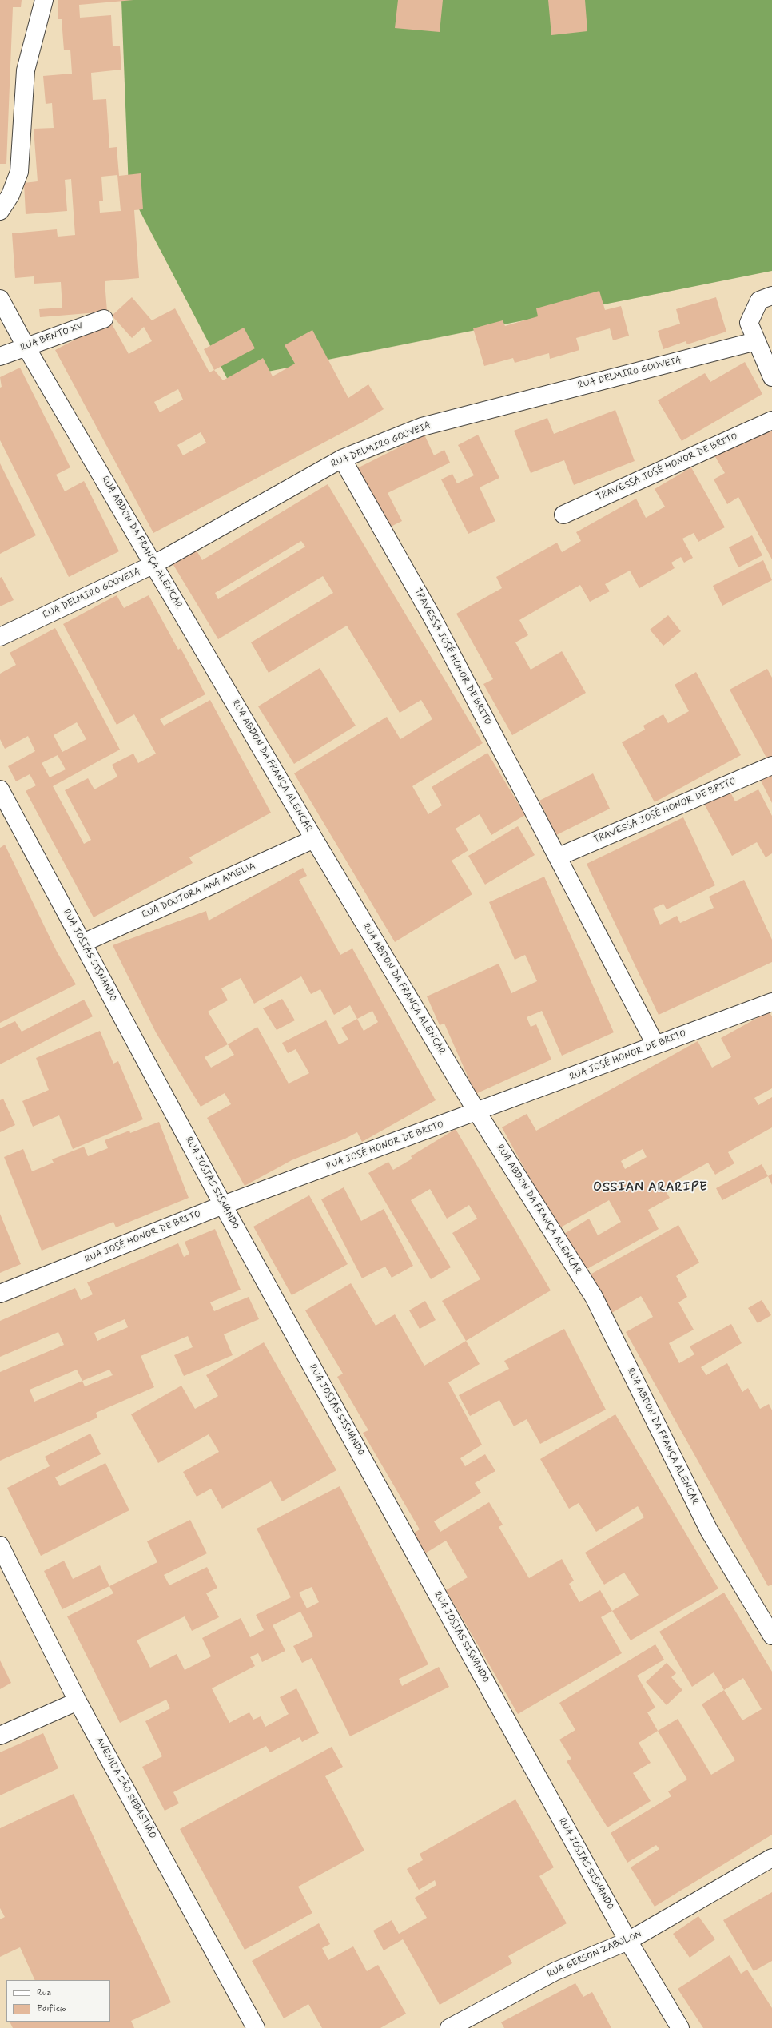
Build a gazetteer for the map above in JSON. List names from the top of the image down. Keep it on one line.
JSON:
{"streets":{"street":["RUA BENTO XV","RUA DELMIRO GOUVEIA","TRAVESSA JOSÉ HONOR DE BRITO","RUA ABDON DA FRANÇA ALENCAR","RUA DOUTORA ANA AMELIA","RUA JOSIAS SISNANDO","RUA JOSÉ HONOR DE BRITO","AVENIDA SÃO SEBASTIÃO","RUA GERSON ZABULON"]},"crossings":[["RUA BENTO XV","RUA ABDON DA FRANÇA ALENCAR"],["RUA DELMIRO GOUVEIA","TRAVESSA JOSÉ HONOR DE BRITO"],["RUA DELMIRO GOUVEIA","RUA ABDON DA FRANÇA ALENCAR"],["TRAVESSA JOSÉ HONOR DE BRITO","RUA JOSÉ HONOR DE BRITO"],["RUA ABDON DA FRANÇA ALENCAR","RUA DOUTORA ANA AMELIA"],["RUA ABDON DA FRANÇA ALENCAR","RUA JOSÉ HONOR DE BRITO"],["RUA DOUTORA ANA AMELIA","RUA JOSIAS SISNANDO"],["RUA JOSIAS SISNANDO","RUA JOSÉ HONOR DE BRITO"],["RUA JOSIAS SISNANDO","RUA GERSON ZABULON"]],"districts":["OSSIAN ARARIPE"],"legend":["Rua","Edifício"]}
